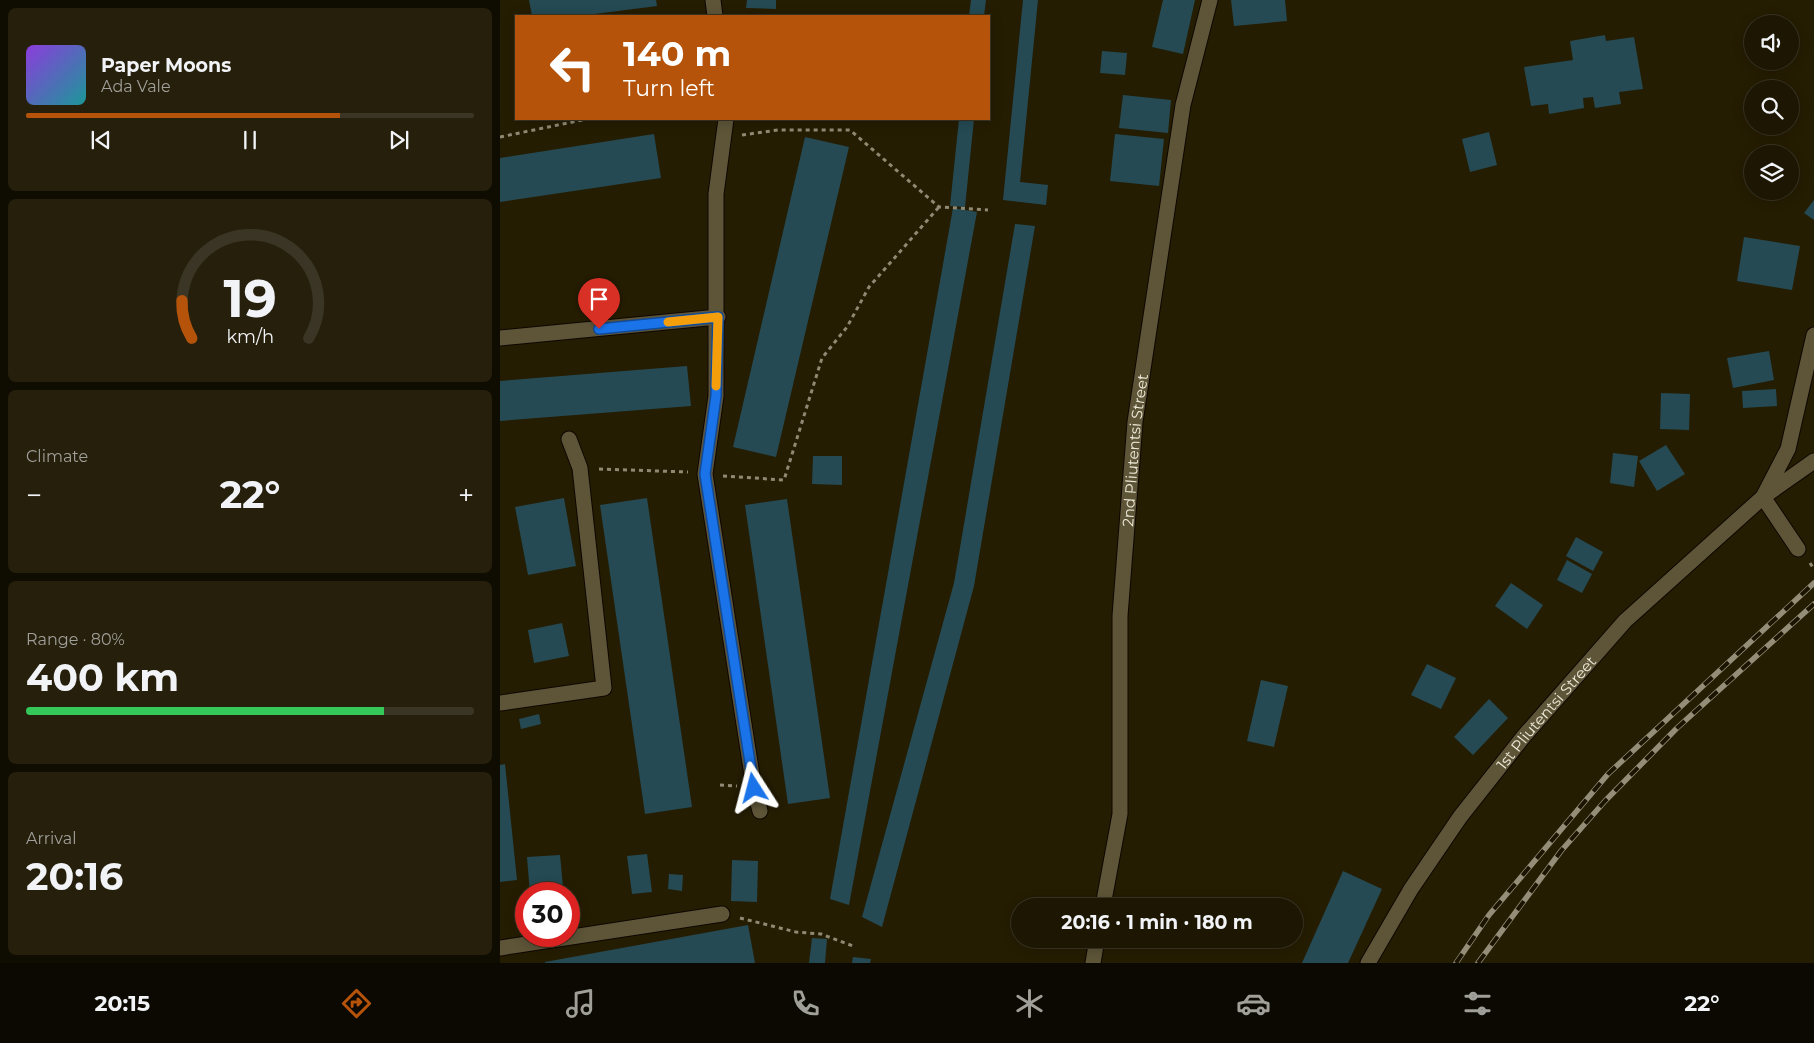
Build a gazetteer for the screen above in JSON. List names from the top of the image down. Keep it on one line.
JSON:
{"streets":{"street":["2nd Pliutentsi Street","1st Pliutentsi Street"]},"page":{"turn":["140 m","Turn left"],"song":["Paper Moons","Ada Vale"],"tile":["Climate",["Range · 80%","400 km"],["Arrival","20:16"]],"heat":["−","22°","+"],"limit":"30","trip":"20:16 · 1 min · 180 m","tabs":["20:15","22°"],"gauge":["19","km/h"]}}
